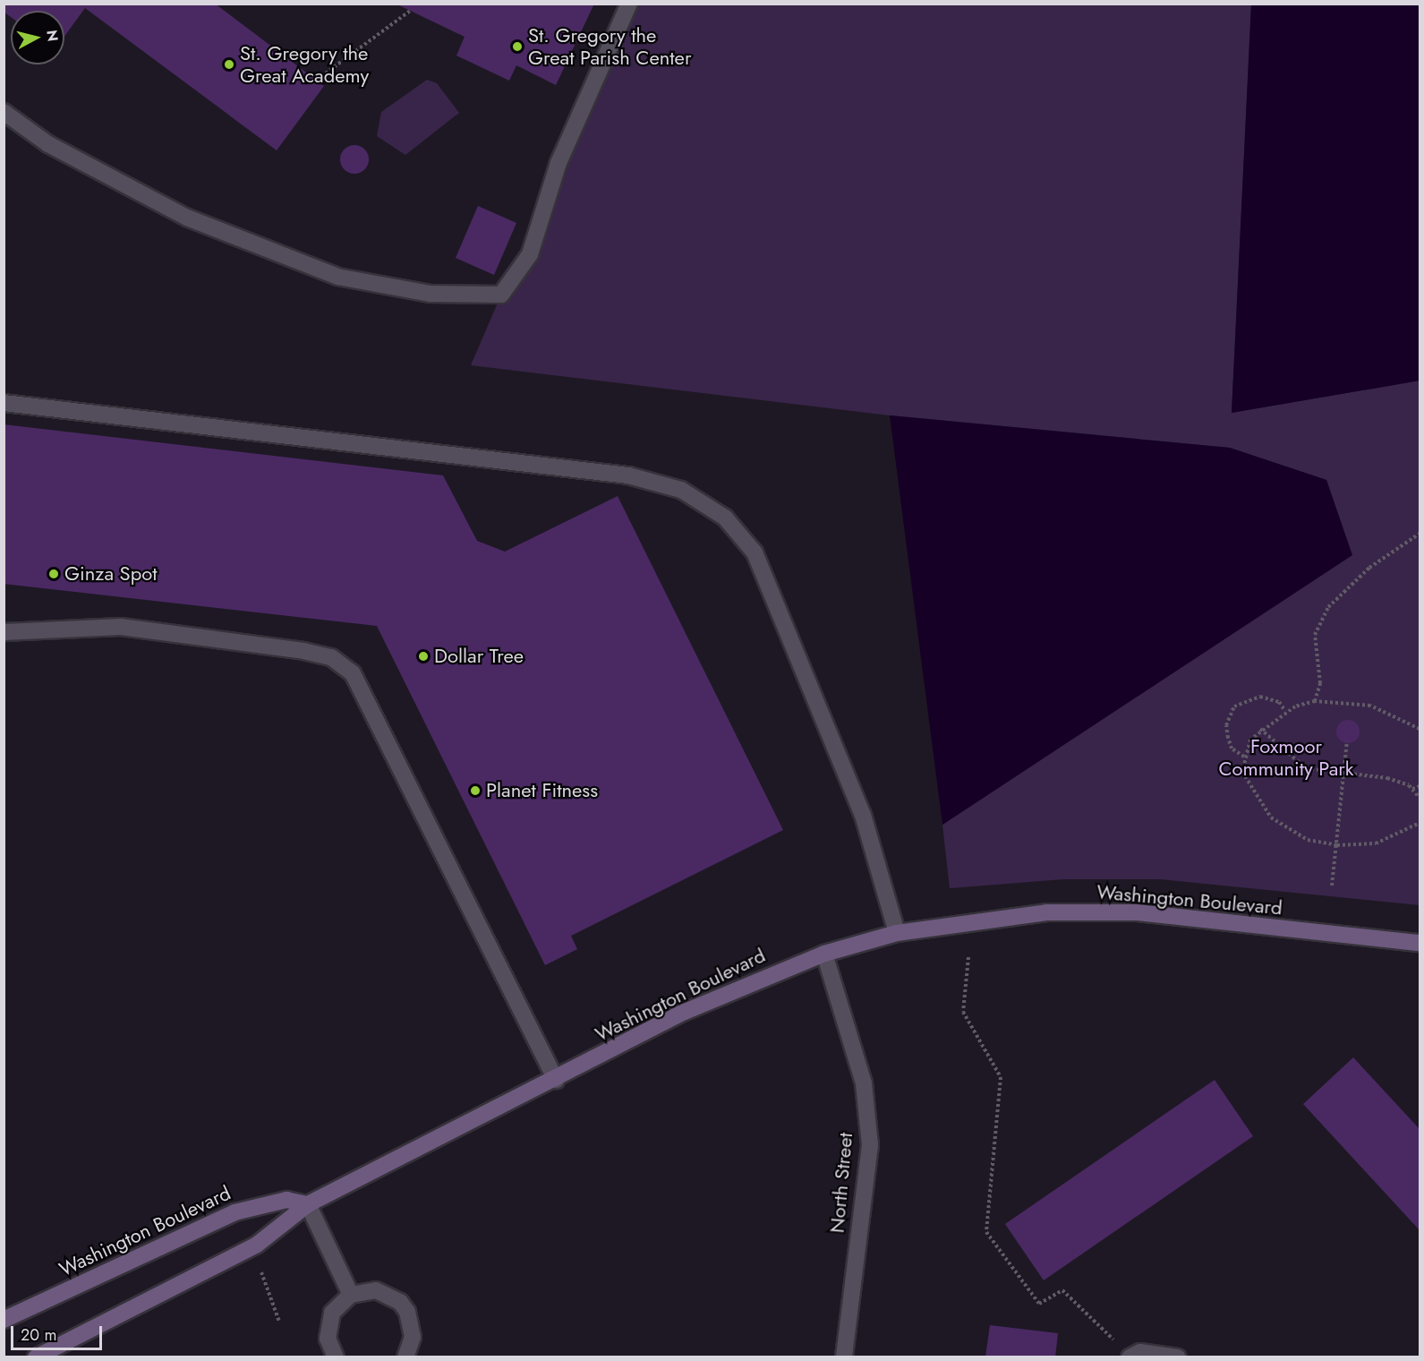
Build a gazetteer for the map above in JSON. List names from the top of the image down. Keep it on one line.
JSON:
{"streets":{"street":["Washington Boulevard","North Street"]},"crossings":[["Washington Boulevard","North Street"]],"parks":["Foxmoor Community Park"],"places":["St. Gregory the Great Parish Center","St. Gregory the Great Academy","Ginza Spot","Dollar Tree","Planet Fitness"],"scale_bar":"20 m","north":"right"}
